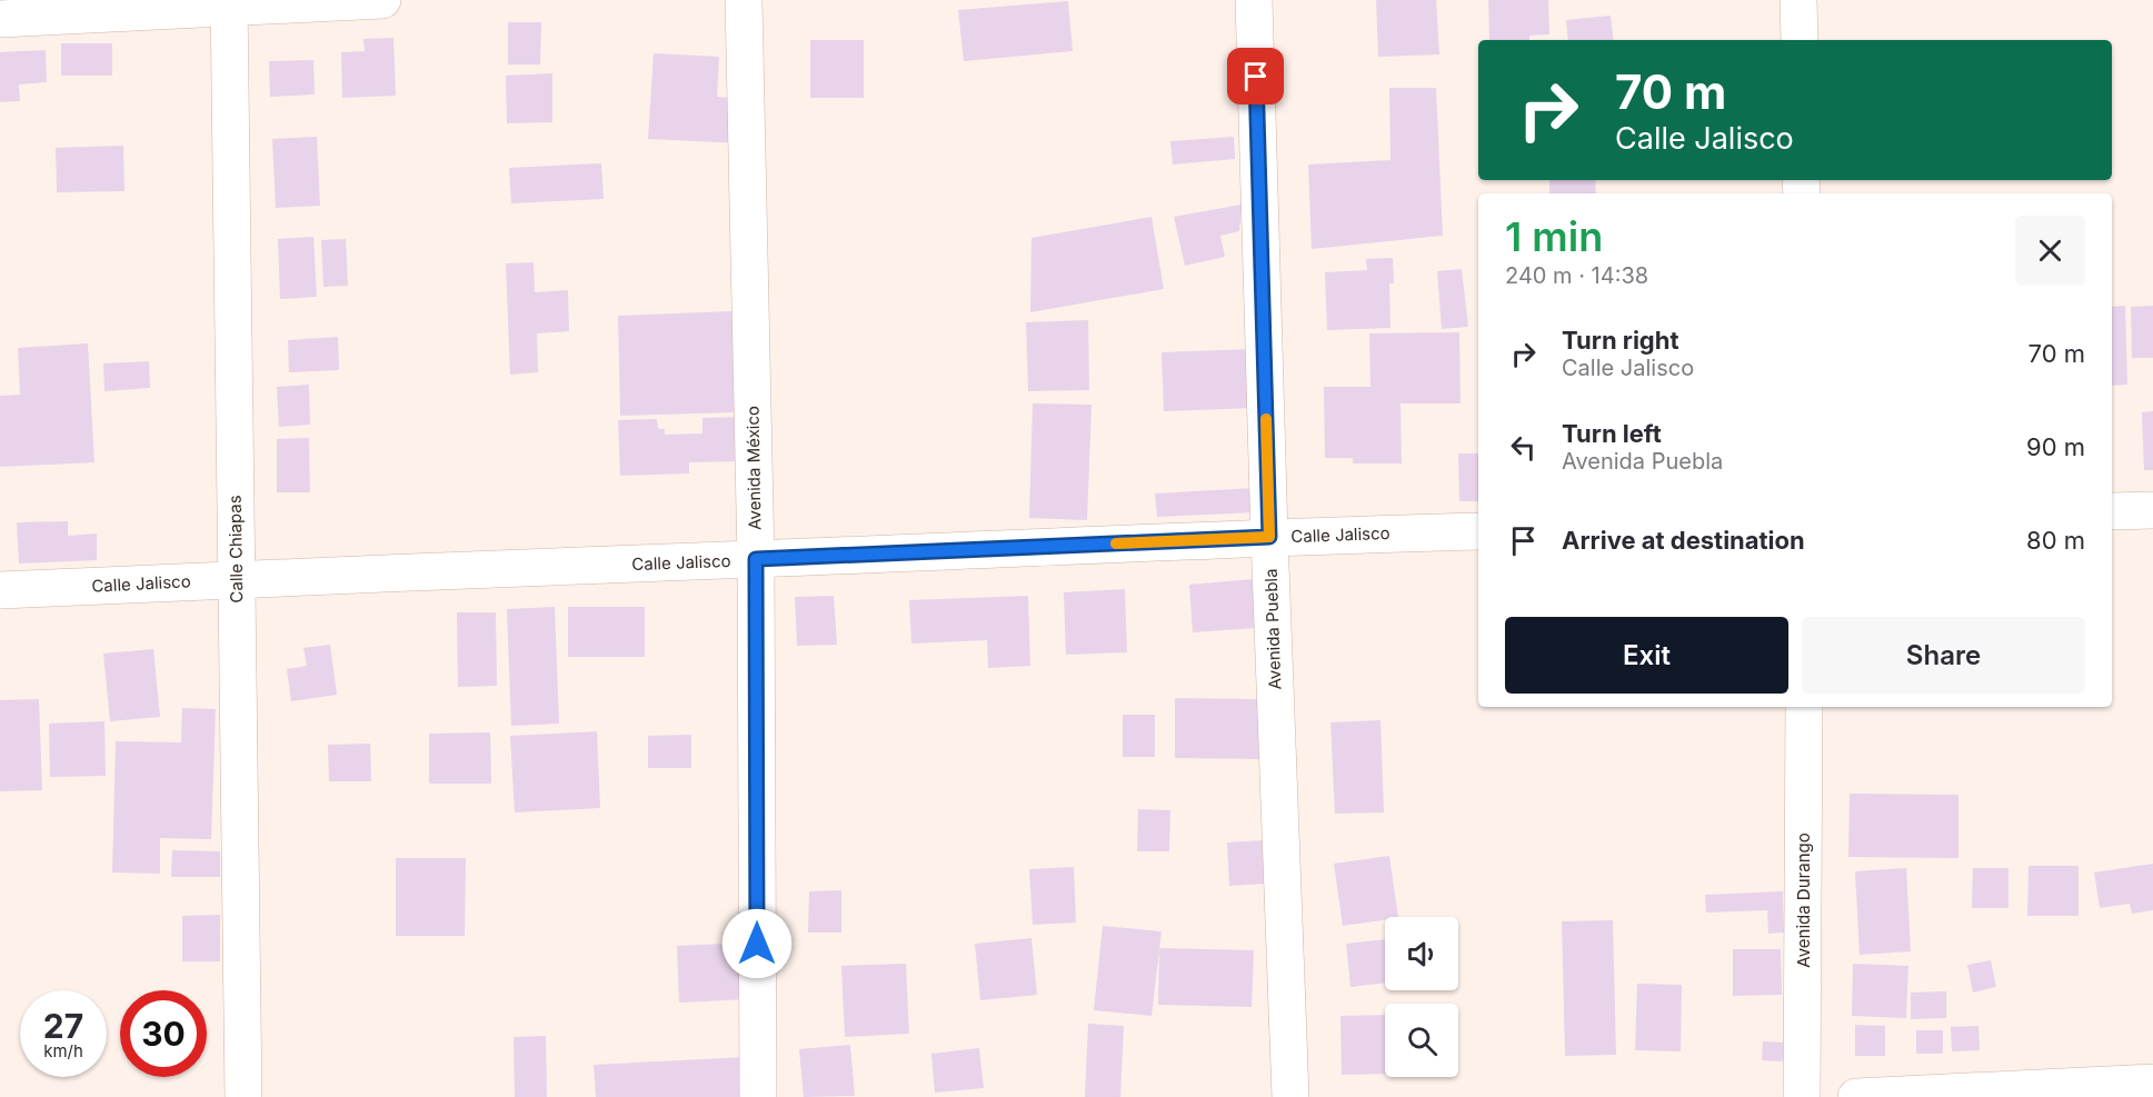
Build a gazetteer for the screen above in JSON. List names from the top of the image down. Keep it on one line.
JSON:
{"streets":{"street":["Avenida México","Calle Jalisco","Calle Chiapas","Avenida Puebla","Avenida Durango"]},"crossings":[["Avenida México","Calle Jalisco"],["Calle Jalisco","Calle Chiapas"],["Calle Jalisco","Avenida Puebla"]],"page":{"turn":["70 m","Calle Jalisco"],"heading":["1 min","240 m · 14:38"],"list":[{"name":"Turn right","note":"Calle Jalisco","value":"70 m"},{"name":"Turn left","note":"Avenida Puebla","value":"90 m"},{"name":"Arrive at destination","value":"80 m"}],"buttons":["Exit","Share"],"speed":"27 km/h","limit":"30"}}
